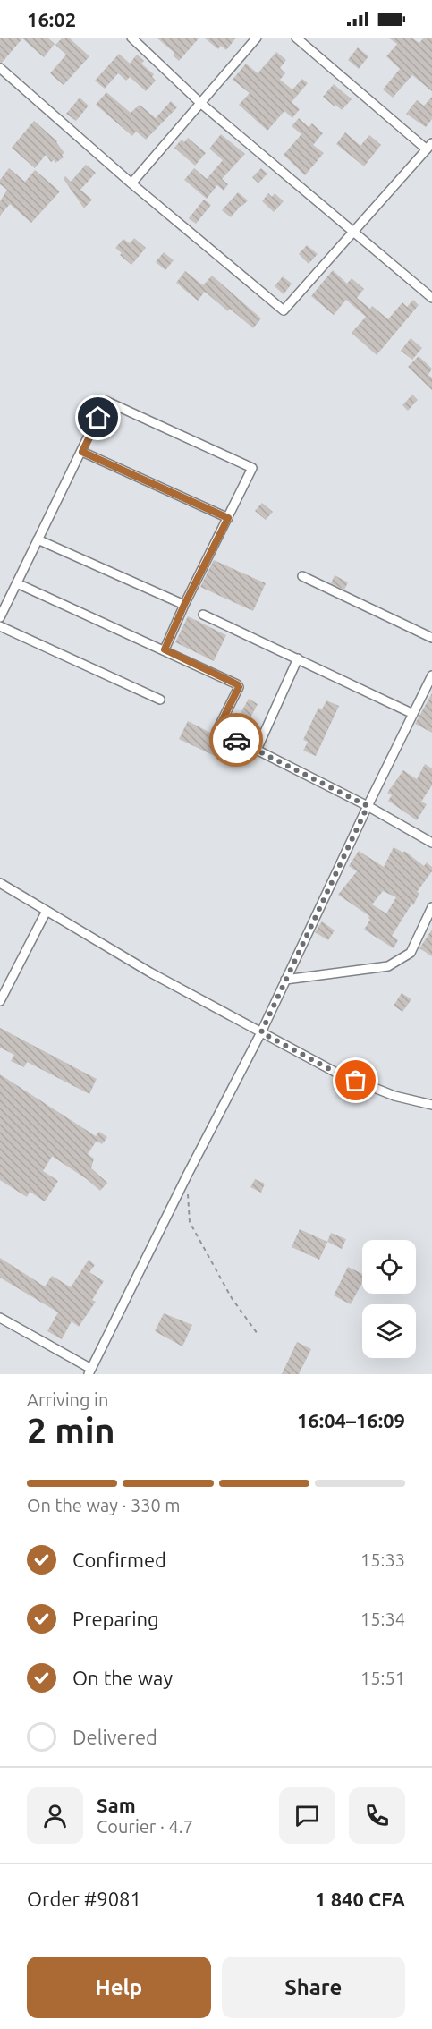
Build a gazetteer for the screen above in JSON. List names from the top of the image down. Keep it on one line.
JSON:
{"page":{"status":"16:02","heading":["2 min","Arriving in","16:04–16:09"],"panel":["Sam","Courier · 4.7","Order #9081","1 840 CFA"],"bar":"On the way · 330 m","list":[["Confirmed","15:33"],["Preparing","15:34"],["On the way","15:51"],"Delivered"],"buttons":["Help","Share"]}}
